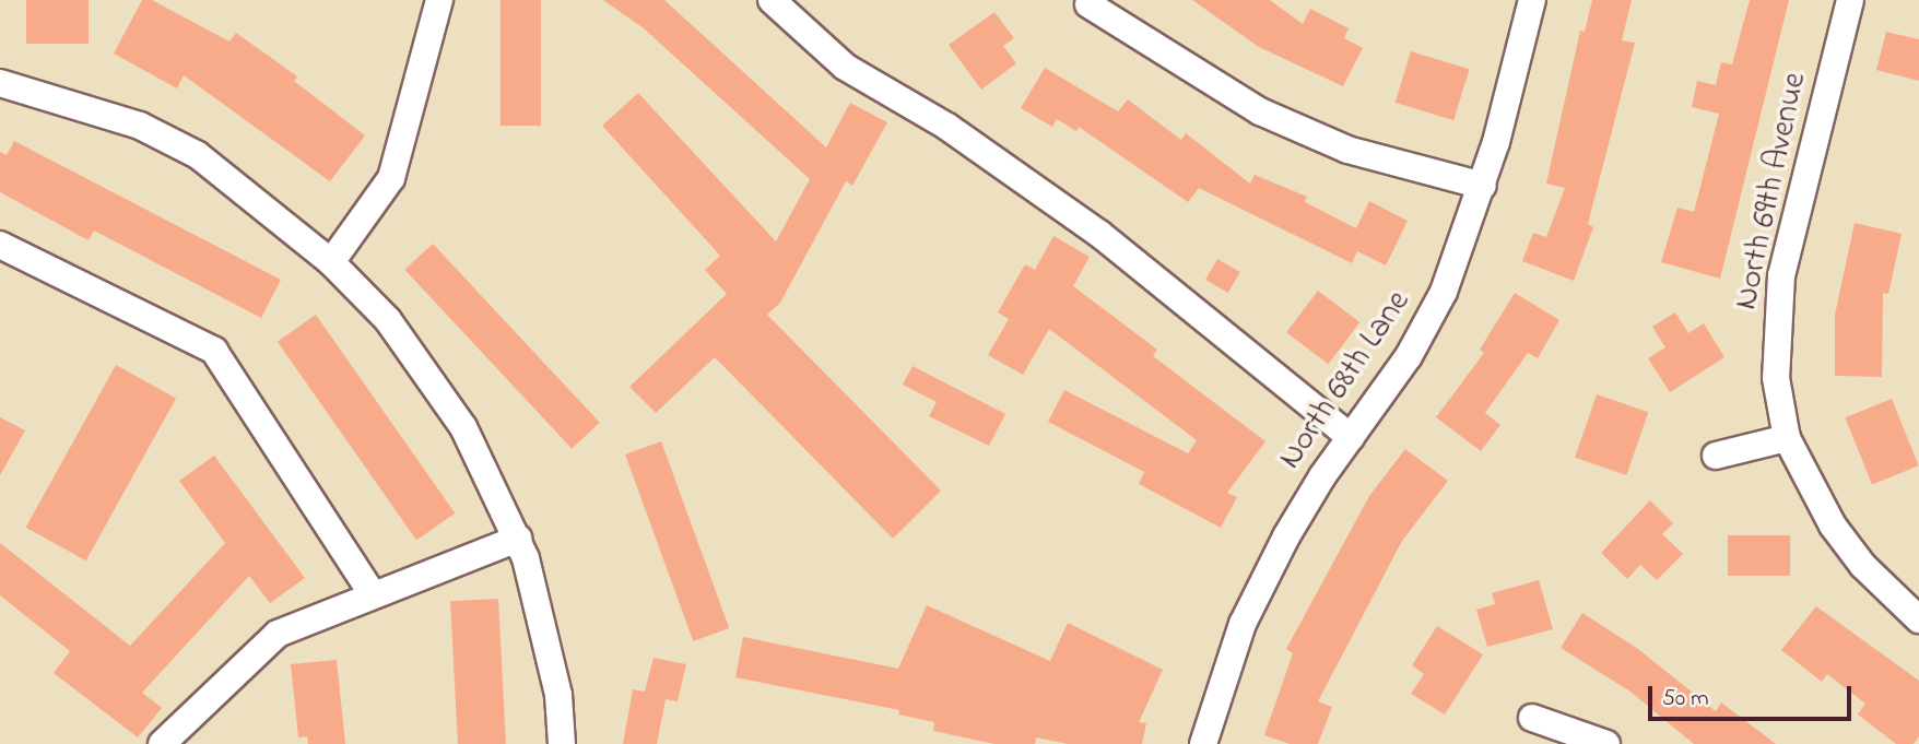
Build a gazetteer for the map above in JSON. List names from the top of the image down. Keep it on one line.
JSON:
{"streets":{"street":["North 69th Avenue","North 68th Lane"]},"scale_bar":"50 m"}
